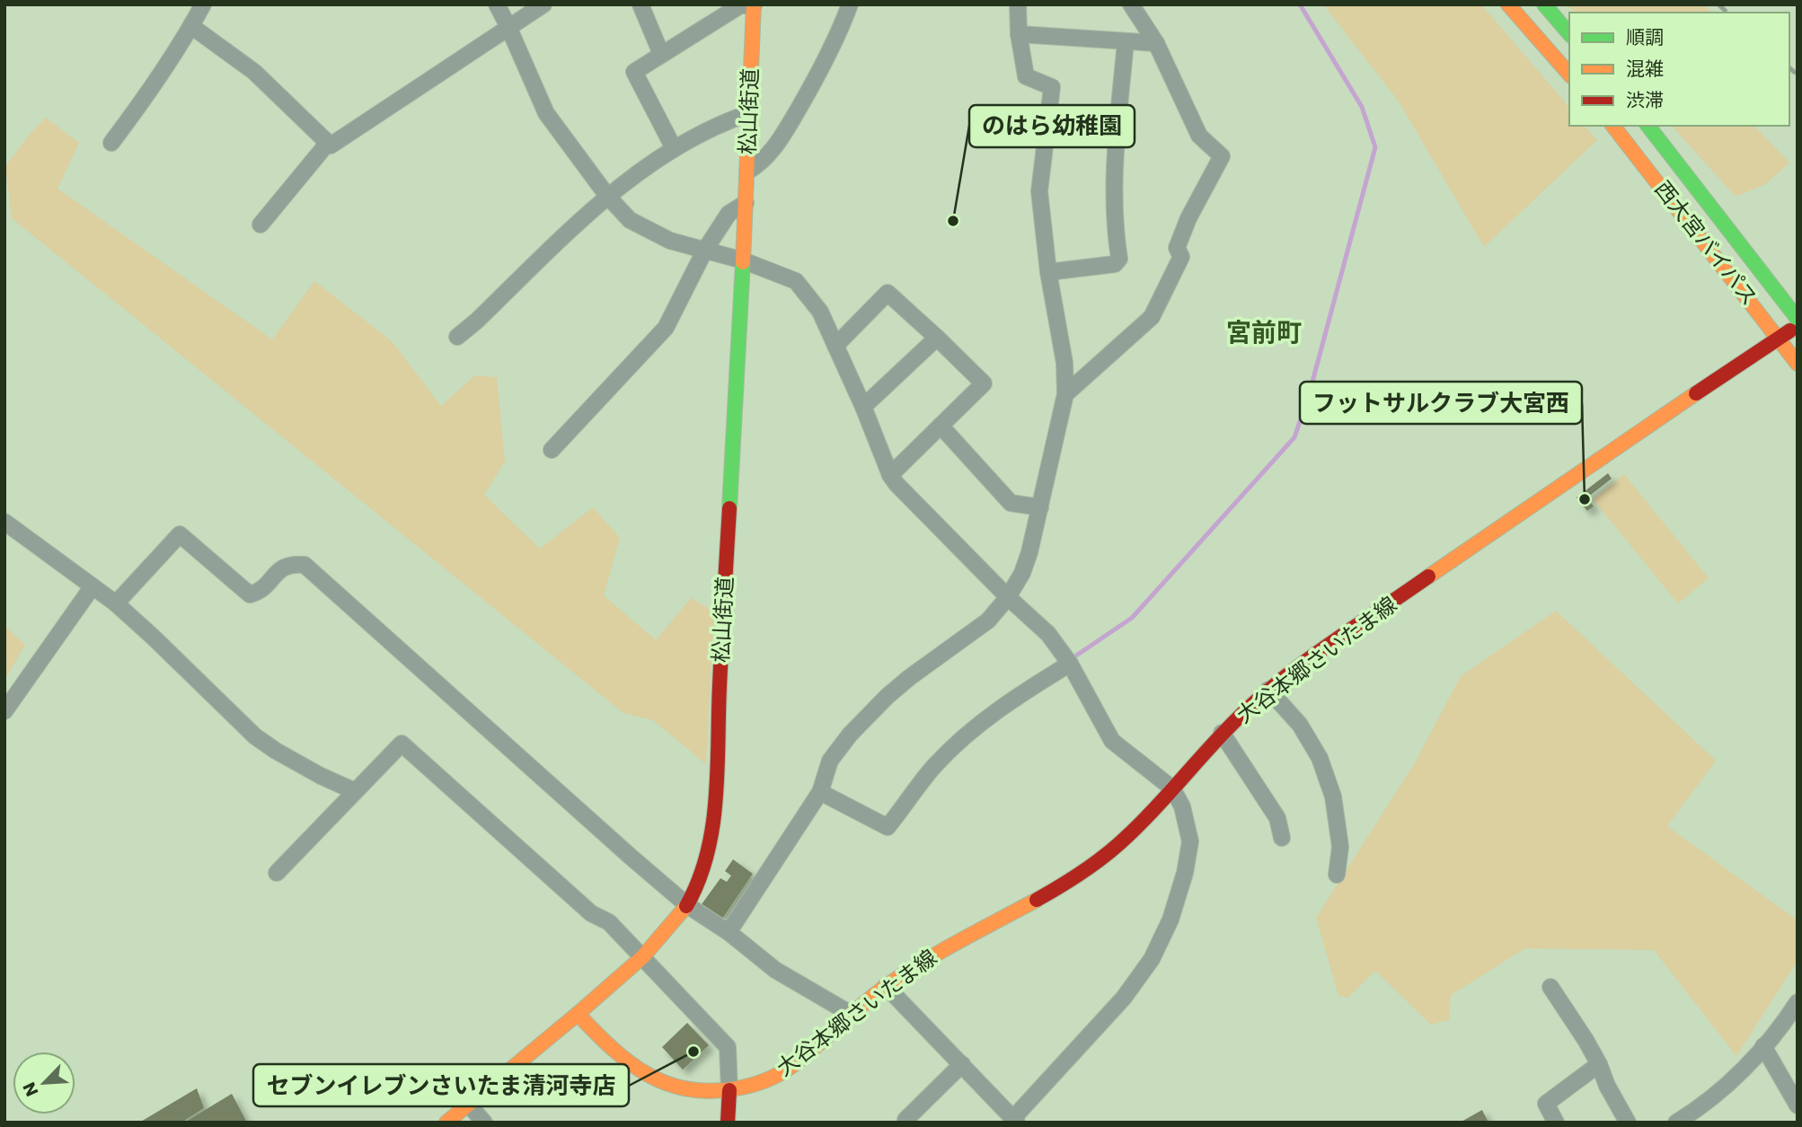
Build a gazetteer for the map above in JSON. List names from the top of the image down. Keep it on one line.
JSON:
{"streets":{"main road":["松山街道","西大宮バイパス","大谷本郷さいたま線"]},"crossings":[["松山街道","大谷本郷さいたま線"],["西大宮バイパス","大谷本郷さいたま線"]],"districts":["宮前町"],"places":["のはら幼稚園","フットサルクラブ大宮西","セブンイレブンさいたま清河寺店"],"legend":["順調","混雑","渋滞"],"north":"bottom left"}
